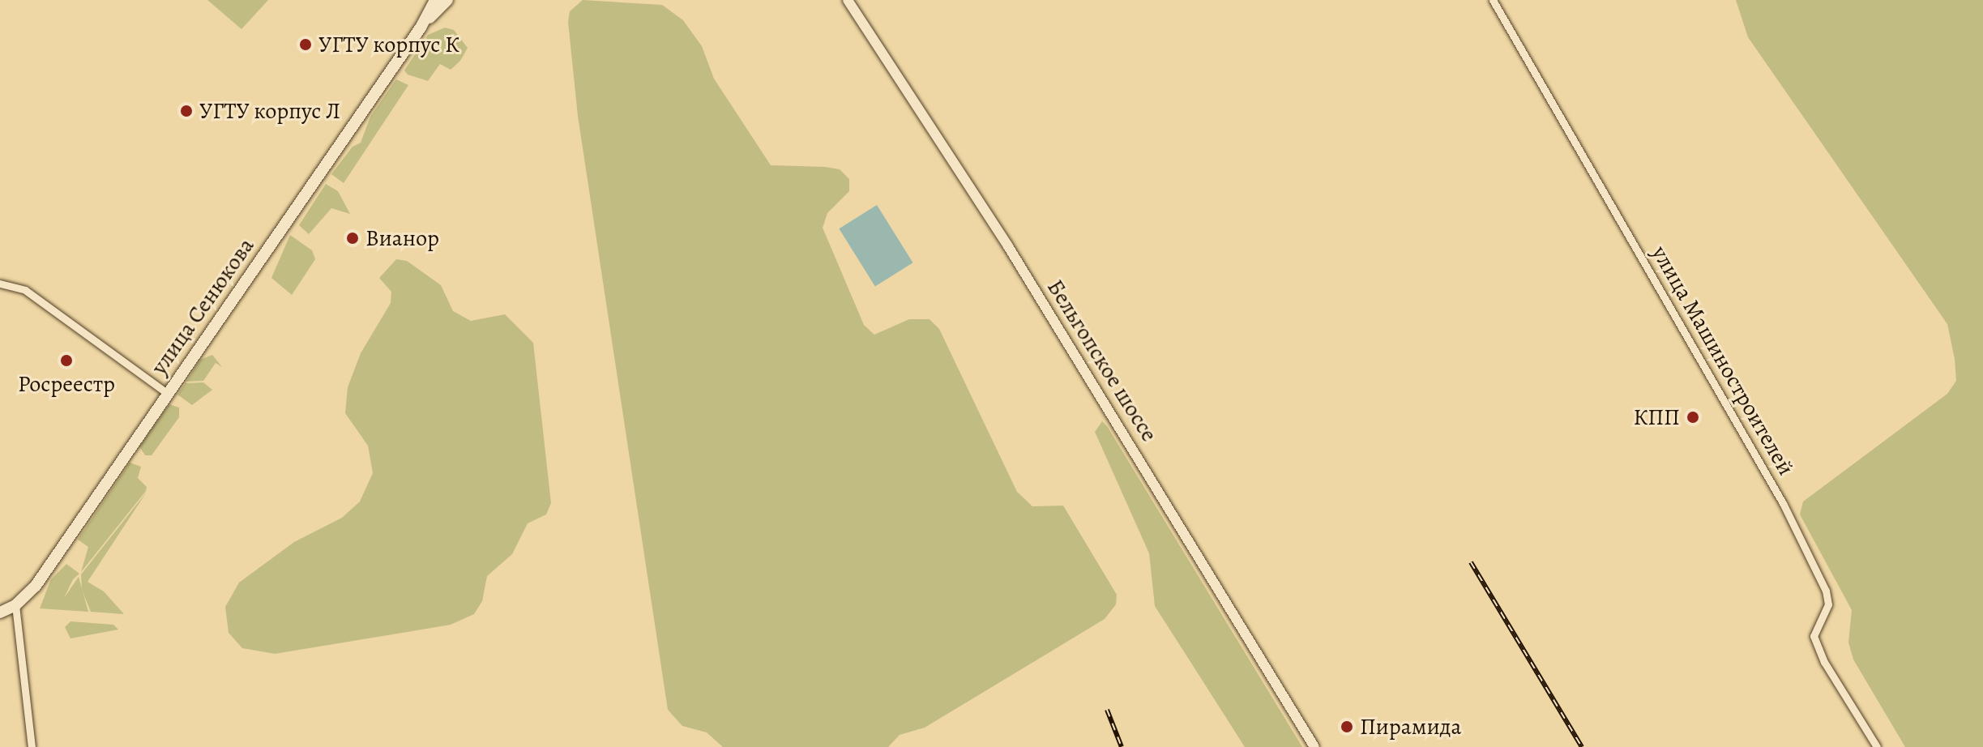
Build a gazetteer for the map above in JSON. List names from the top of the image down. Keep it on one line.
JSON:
{"streets":{"main road":["улица Сенюкова"],"street":["Бельгопское шоссе","улица Машиностроителей"]},"places":["УГТУ корпус К","УГТУ корпус Л","Вианор","Росреестр","КПП","Пирамида"]}
